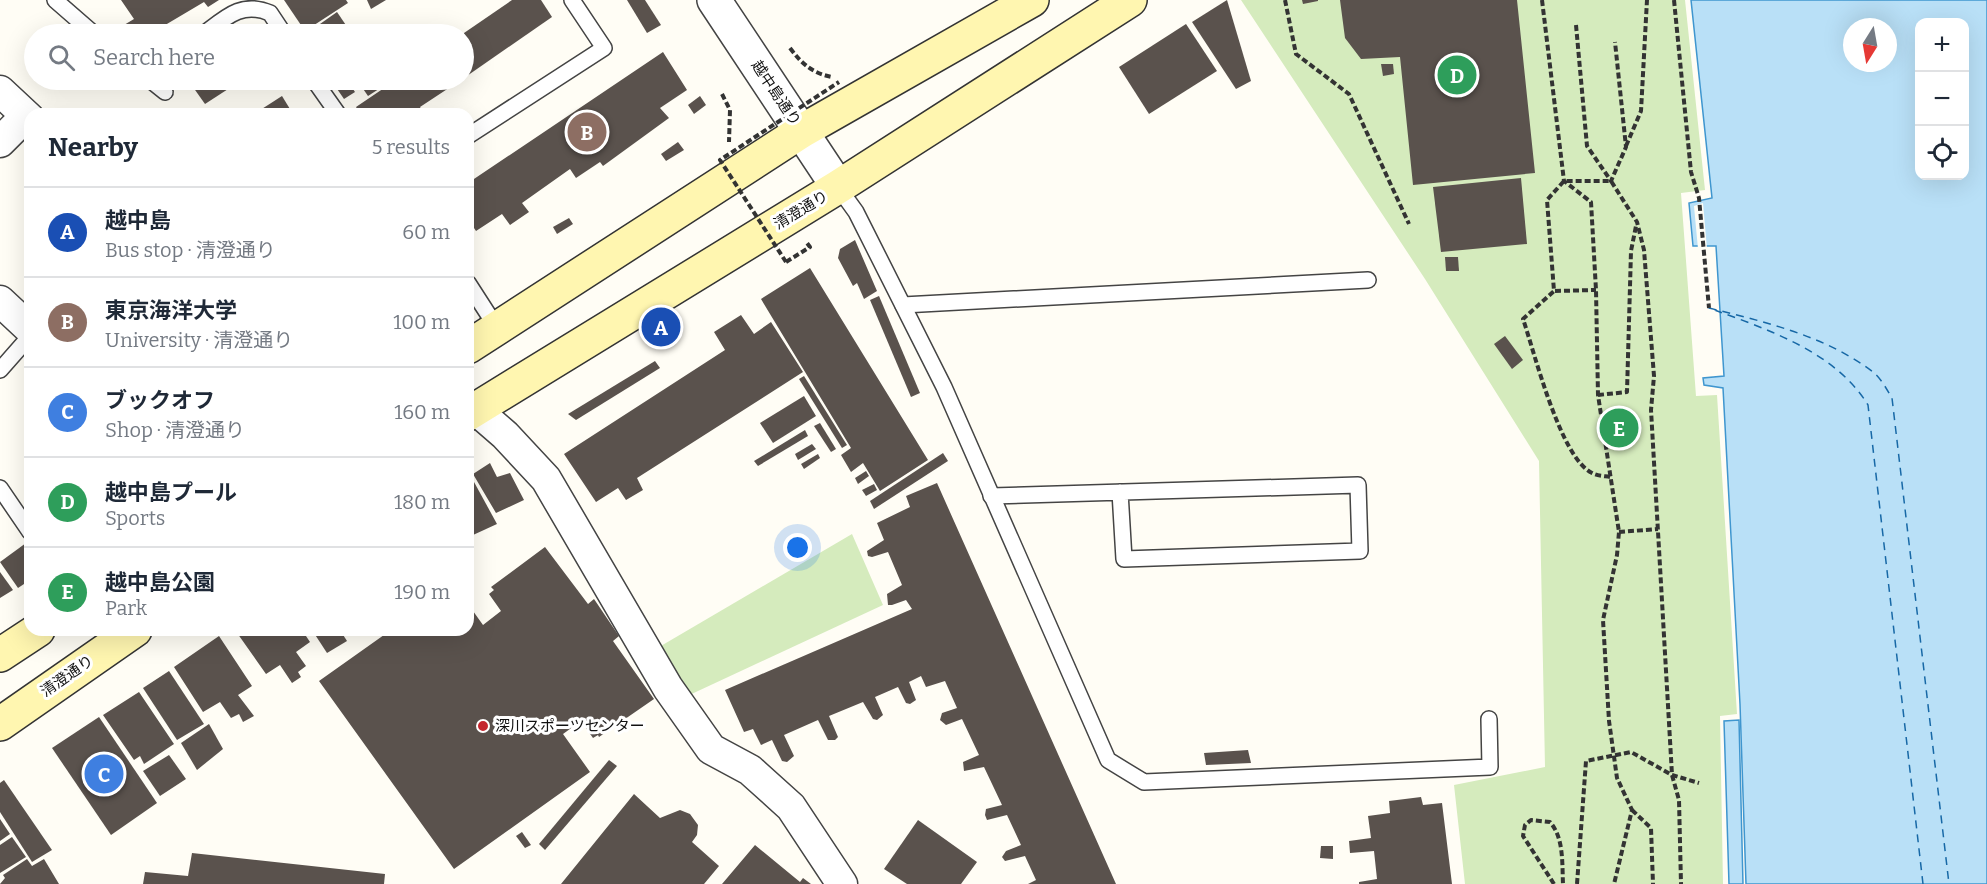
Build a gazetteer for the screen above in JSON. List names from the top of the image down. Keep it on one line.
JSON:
{"streets":{"main road":["清澄通り"],"street":["越中島通り"]},"crossings":[["越中島通り","清澄通り"]],"places":["深川スポーツセンター"],"north":"bottom","page":{"map_buttons":["+","−"],"search":"Search here","pins":["D","B","A","E","C"],"heading":["Nearby","5 results"],"list":[{"mark":"A","name":"越中島","note":"Bus stop · 清澄通り","value":"60 m"},{"mark":"B","name":"東京海洋大学","note":"University · 清澄通り","value":"100 m"},{"mark":"C","name":"ブックオフ","note":"Shop · 清澄通り","value":"160 m"},{"mark":"D","name":"越中島プール","note":"Sports","value":"180 m"},{"mark":"E","name":"越中島公園","note":"Park","value":"190 m"}]}}
